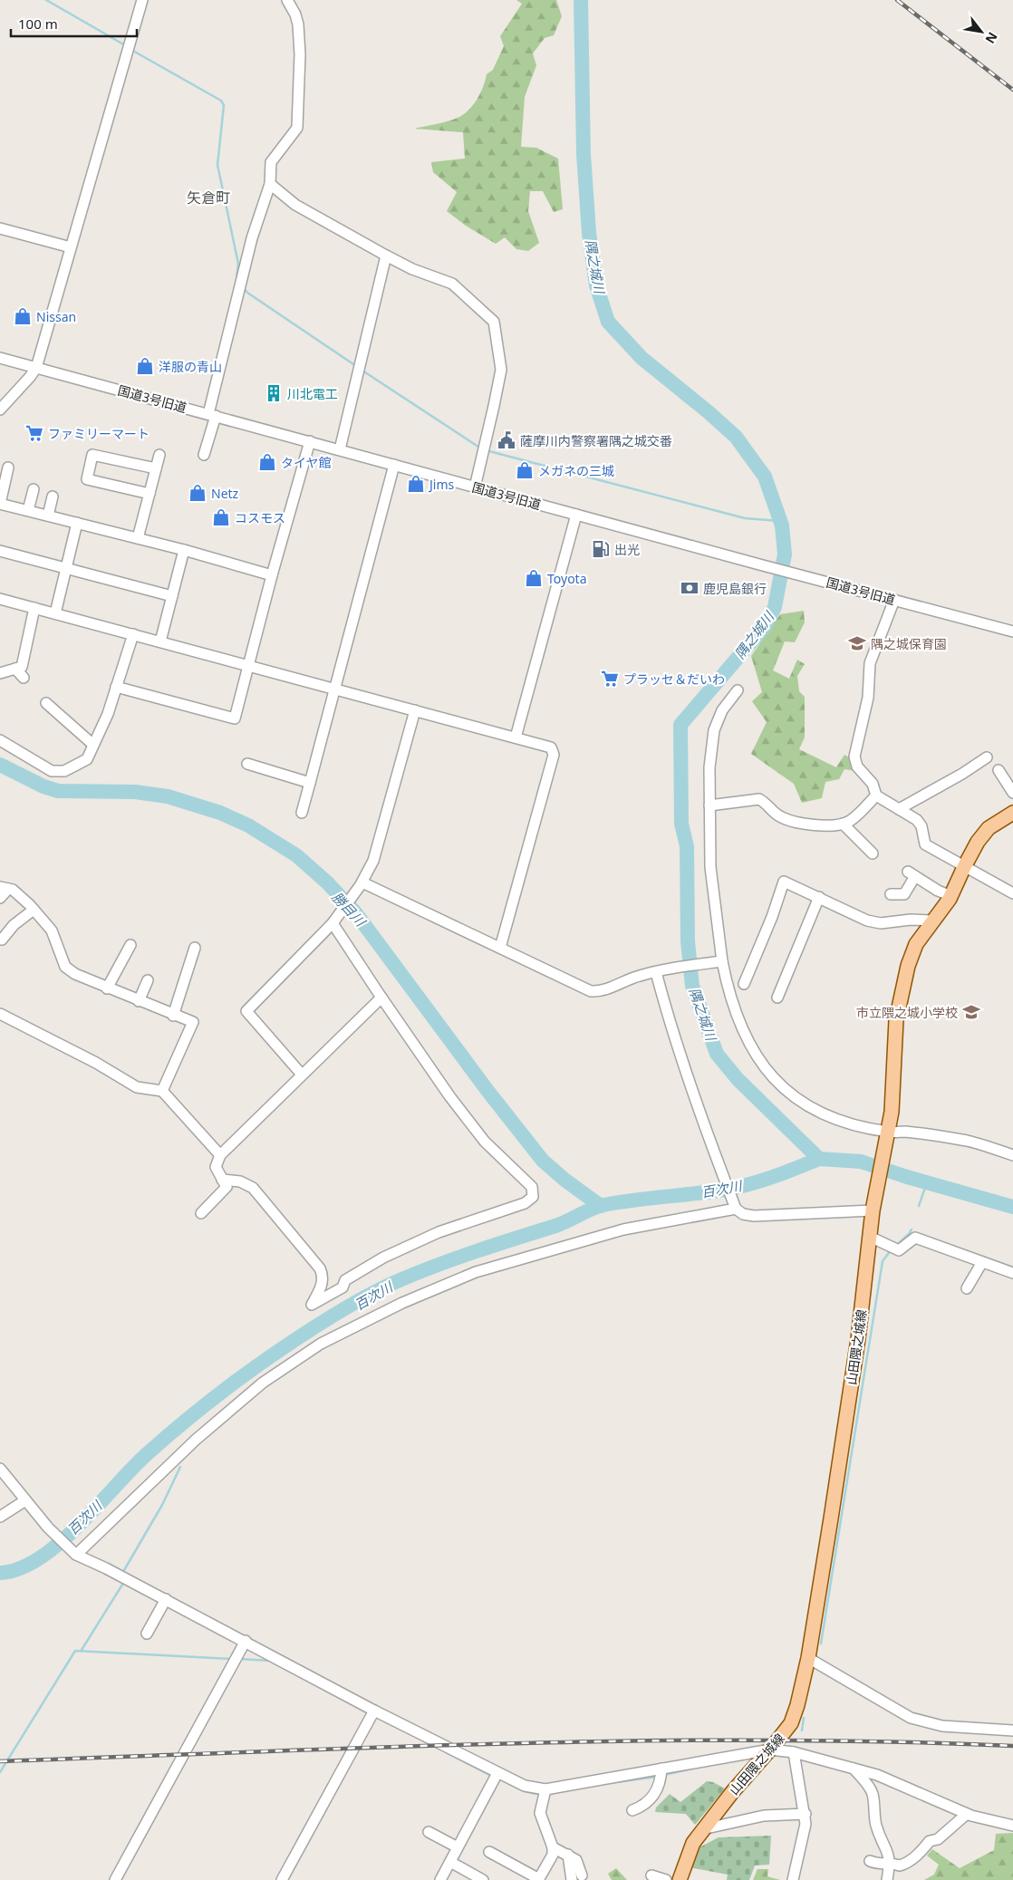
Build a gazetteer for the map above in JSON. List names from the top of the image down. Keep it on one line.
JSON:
{"streets":{"main road":["山田隈之城線"],"street":["国道3号旧道"]},"districts":["矢倉町"],"water":["隅之城川","勝目川","百次川"],"places":{"shop":["Nissan","洋服の青山","タイヤ館","メガネの三城","Jims","Netz","コスモス","Toyota"],"building":["川北電工"],"supermarket":["ファミリーマート","プラッセ＆だいわ"],"public building":["薩摩川内警察署隅之城交番"],"fuel station":["出光"],"bank":["鹿児島銀行"],"school or university":["隅之城保育園","市立隈之城小学校"]},"scale_bar":"100 m","north":"bottom right"}
